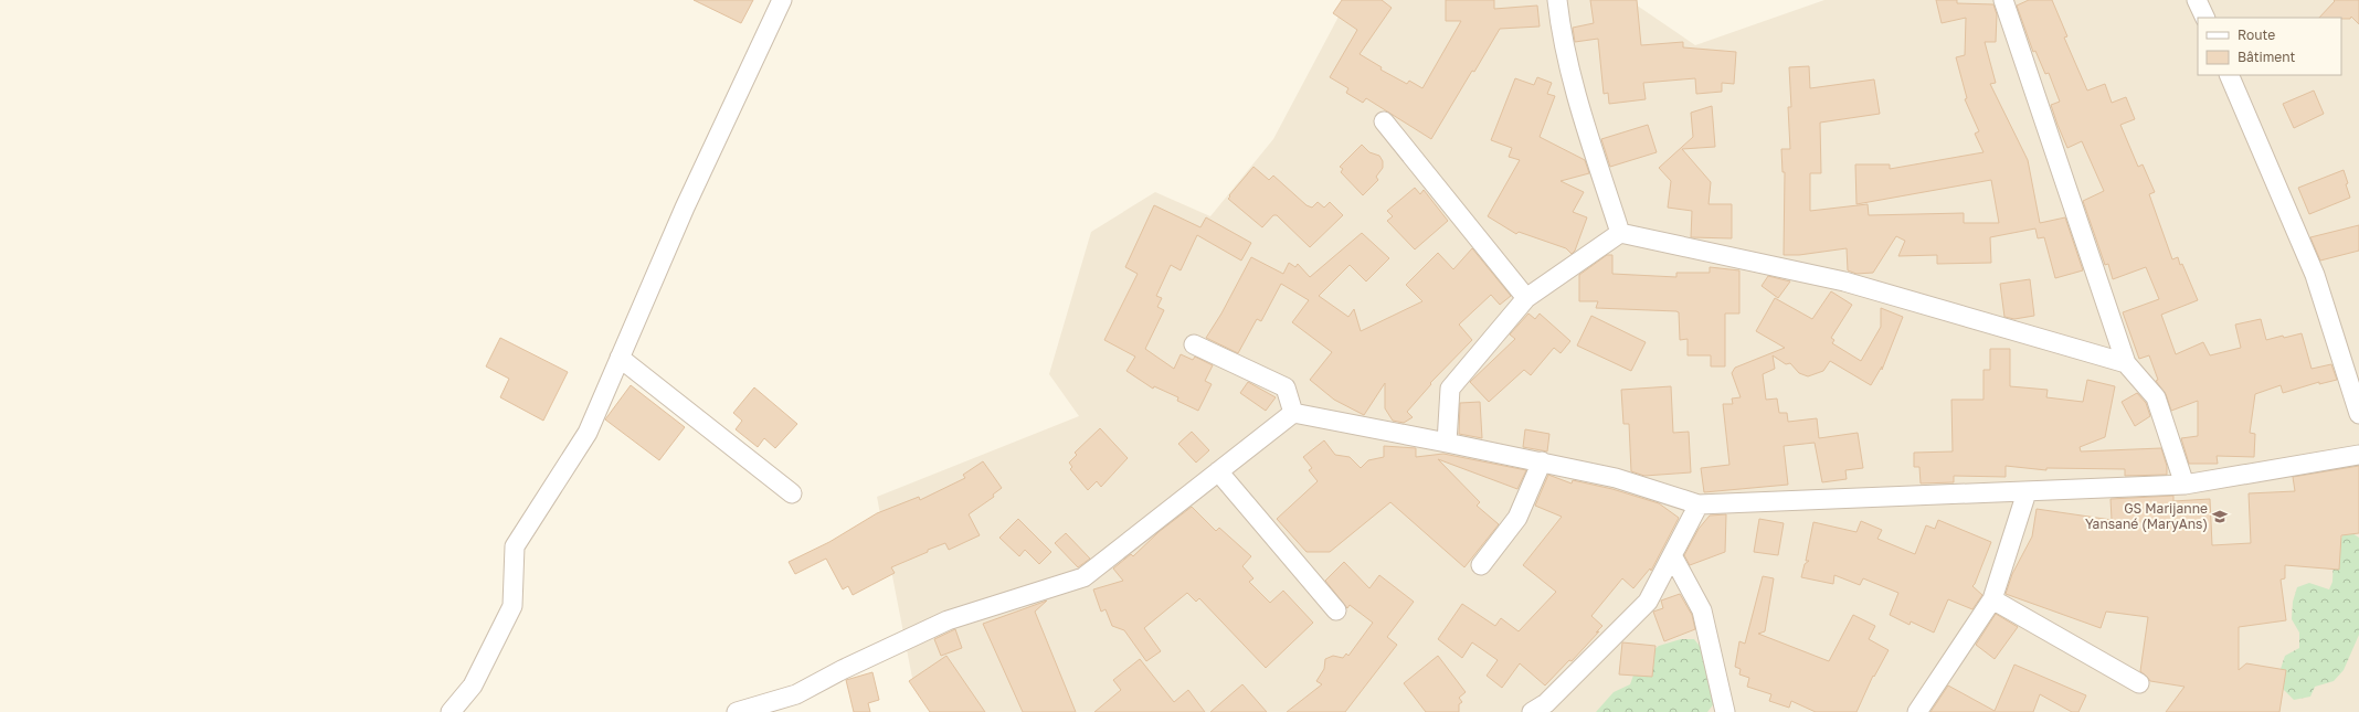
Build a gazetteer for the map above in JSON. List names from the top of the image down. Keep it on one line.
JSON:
{"places":{"school or university":["GS Marijanne Yansané (MaryAns)"]},"legend":["Route","Bâtiment"]}
